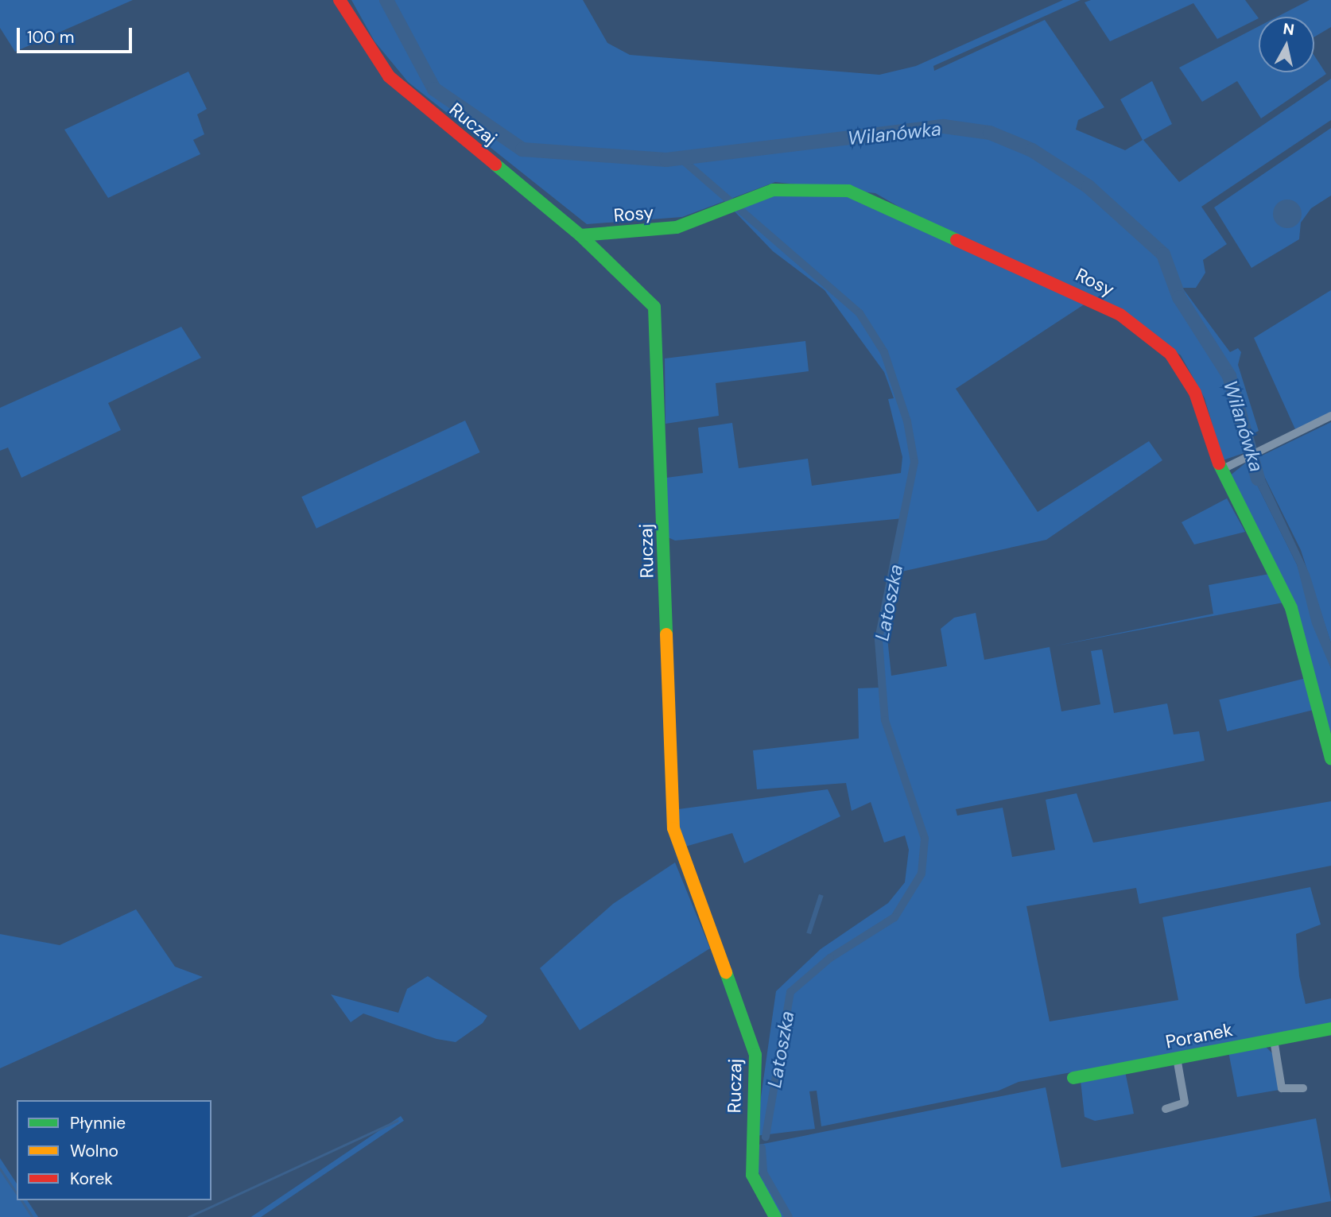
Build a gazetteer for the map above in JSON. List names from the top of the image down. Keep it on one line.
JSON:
{"streets":{"street":["Ruczaj","Rosy","Poranek"]},"crossings":[["Ruczaj","Rosy"]],"water":["Wilanówka","Latoszka"],"legend":["Płynnie","Wolno","Korek"],"scale_bar":"100 m","north":"top"}
